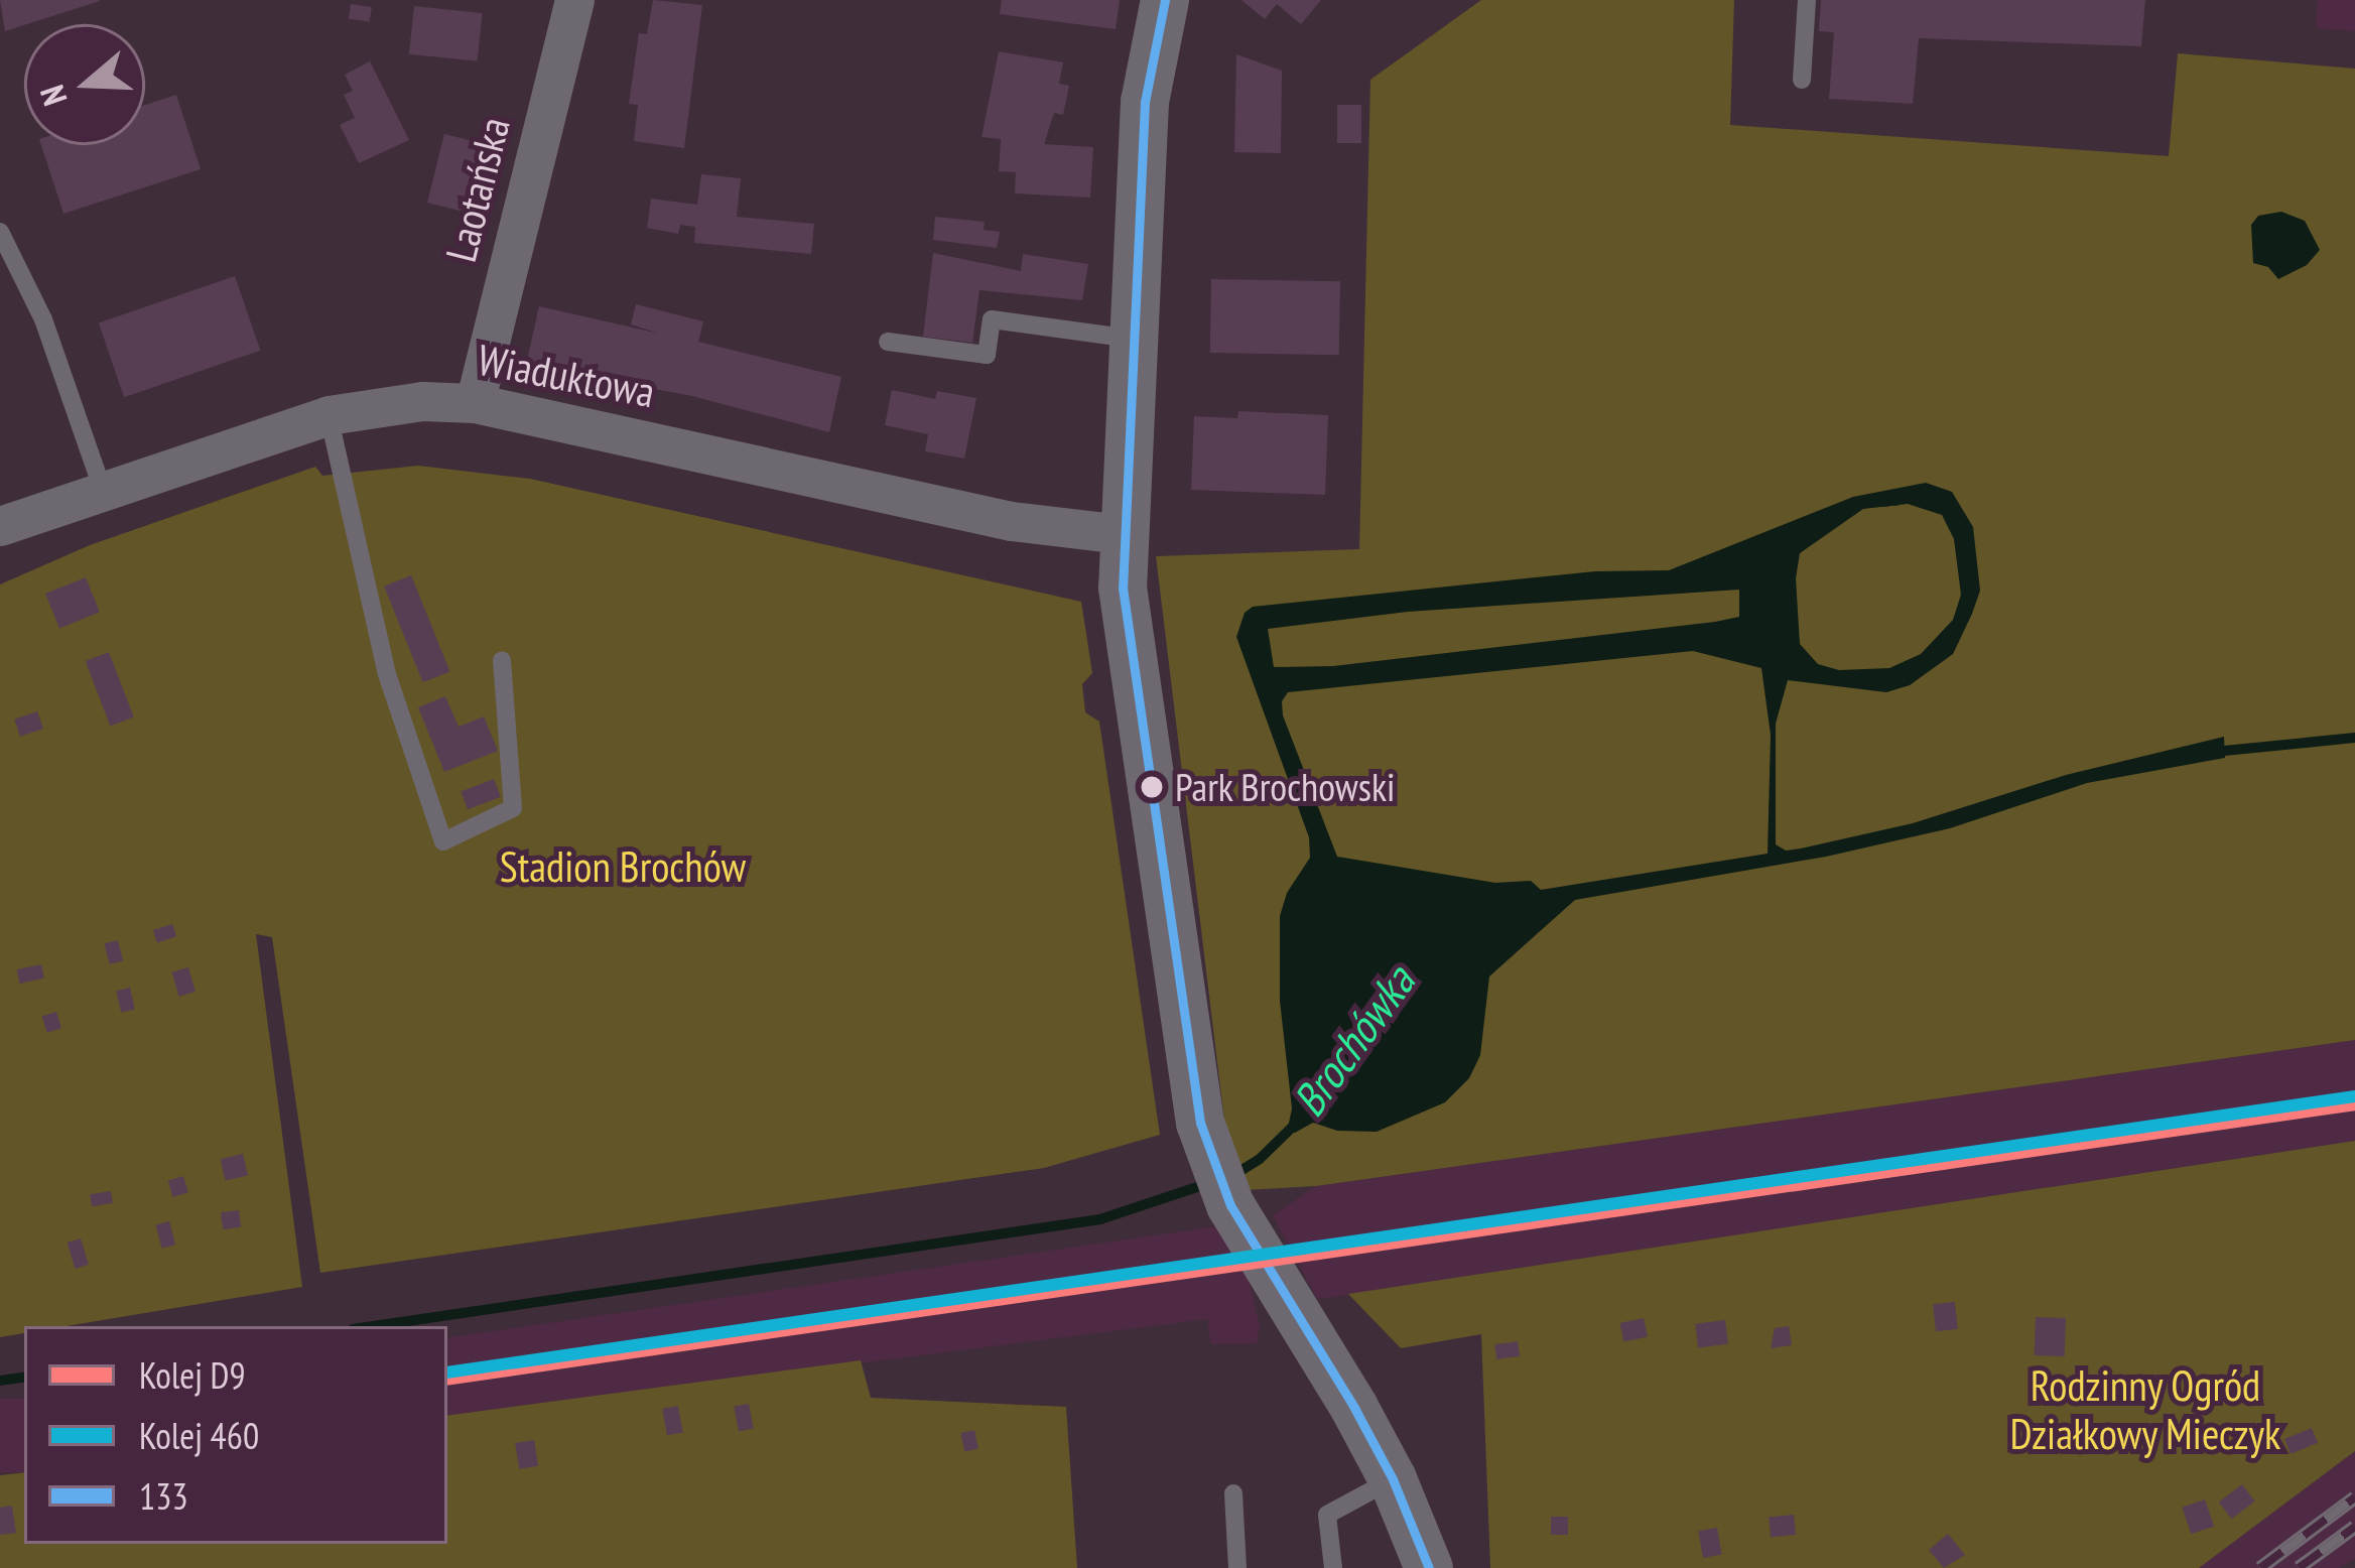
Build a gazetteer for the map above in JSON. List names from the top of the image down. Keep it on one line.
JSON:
{"streets":{"street":["Laotańska","Wiaduktowa"]},"crossings":[["Laotańska","Wiaduktowa"]],"water":["Brochówka"],"parks":["Stadion Brochów","Rodzinny Ogród Działkowy Mieczyk"],"places":["Park Brochowski"],"lines":["transit line 133","rail line 460","rail line D9"],"legend":["Kolej D9","Kolej 460","133"],"north":"left"}
